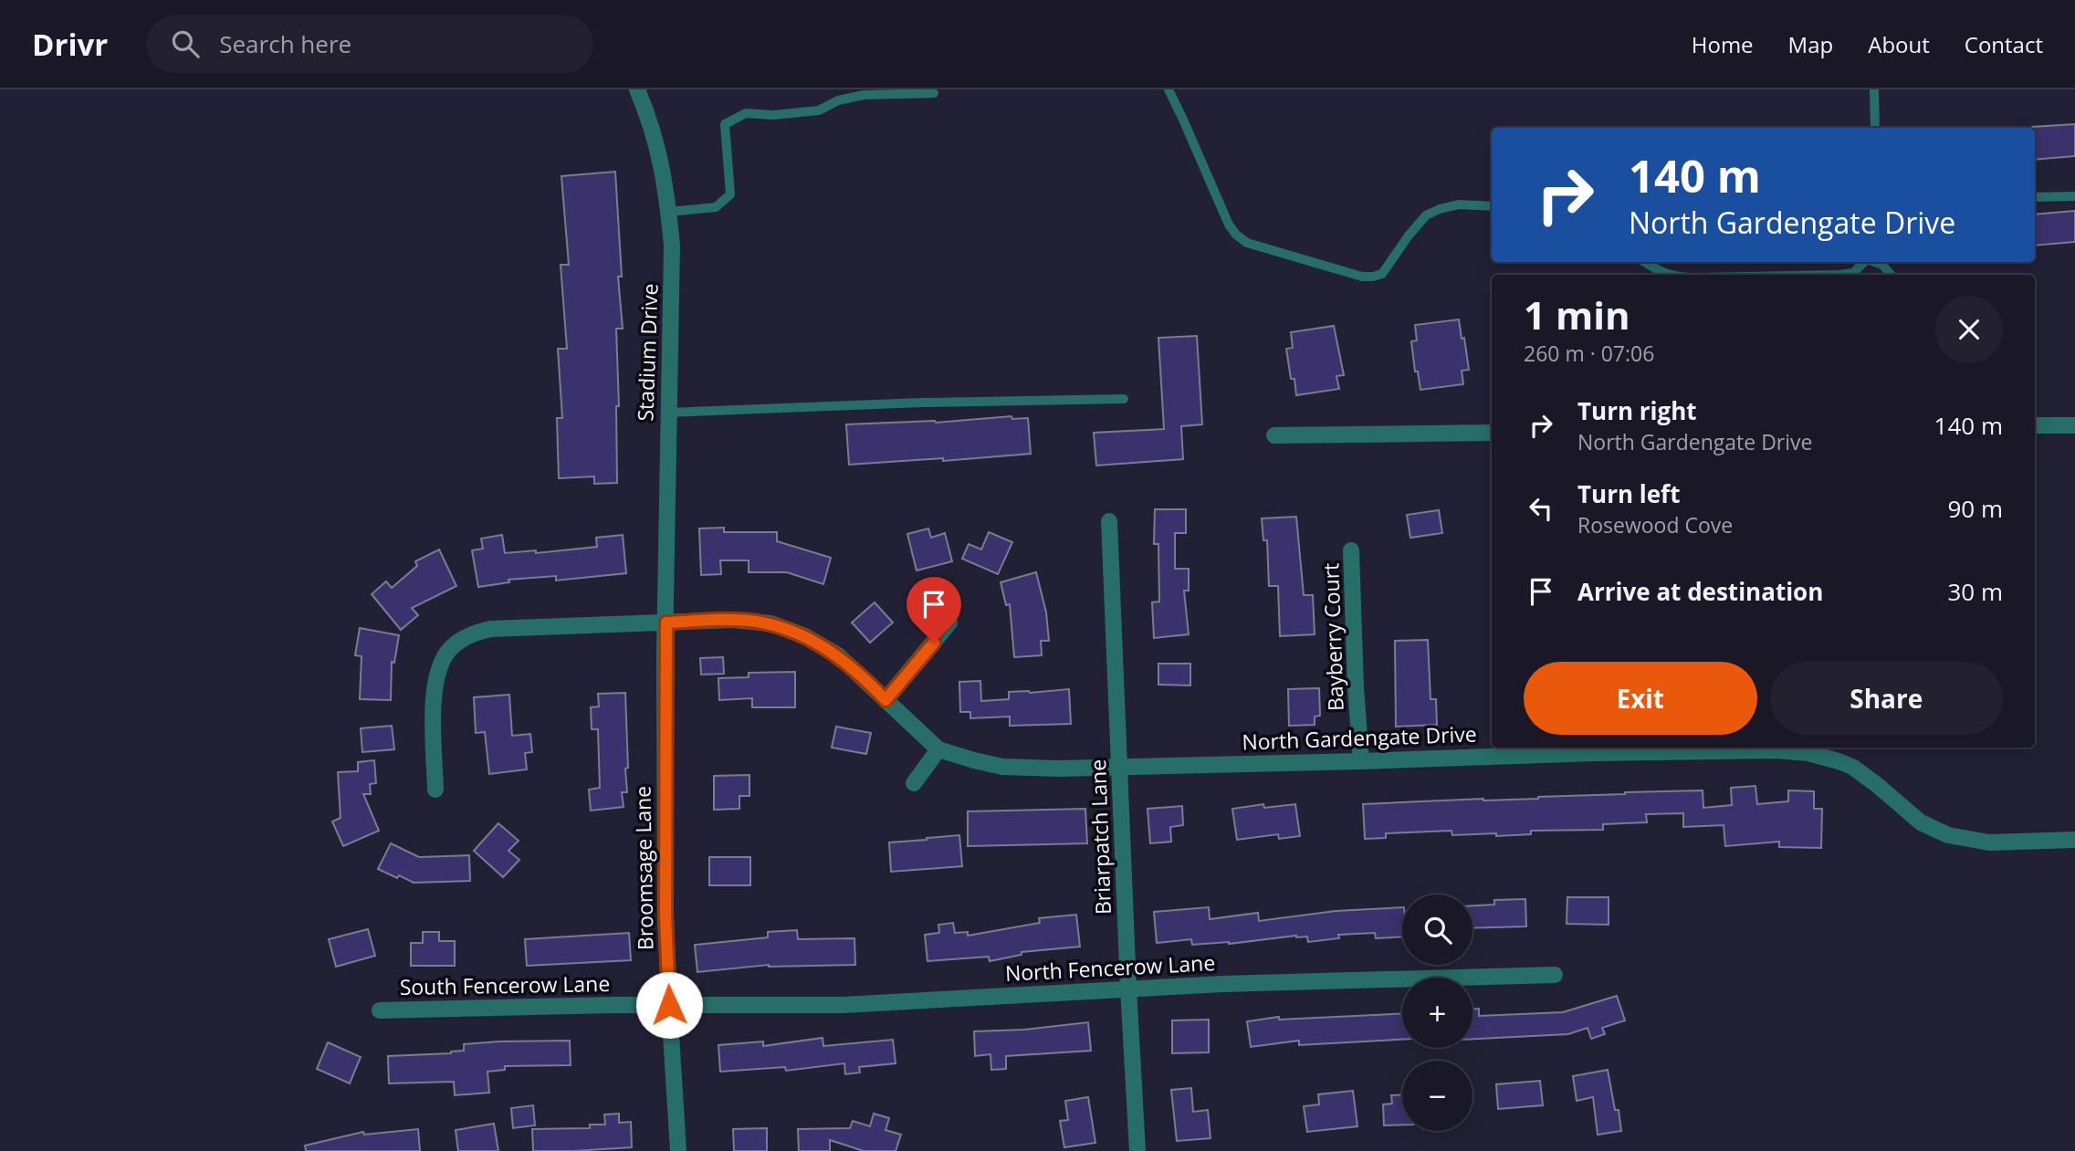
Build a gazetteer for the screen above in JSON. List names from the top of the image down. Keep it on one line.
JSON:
{"streets":{"street":["Stadium Drive","Bayberry Court","North Gardengate Drive","Briarpatch Lane","Broomsage Lane","North Fencerow Lane","South Fencerow Lane"]},"crossings":[["Stadium Drive","North Gardengate Drive"],["Stadium Drive","Broomsage Lane"],["Bayberry Court","North Gardengate Drive"],["North Gardengate Drive","Briarpatch Lane"],["North Gardengate Drive","Broomsage Lane"],["Briarpatch Lane","North Fencerow Lane"],["Broomsage Lane","North Fencerow Lane"],["Broomsage Lane","South Fencerow Lane"],["North Fencerow Lane","South Fencerow Lane"]],"page":{"header":"Drivr","search":"Search here","nav":["Home","Map","About","Contact"],"turn":["140 m","North Gardengate Drive"],"heading":["1 min","260 m · 07:06"],"list":[{"name":"Turn right","note":"North Gardengate Drive","value":"140 m"},{"name":"Turn left","note":"Rosewood Cove","value":"90 m"},{"name":"Arrive at destination","value":"30 m"}],"buttons":["Exit","Share"],"map_buttons":["+","−"]}}
